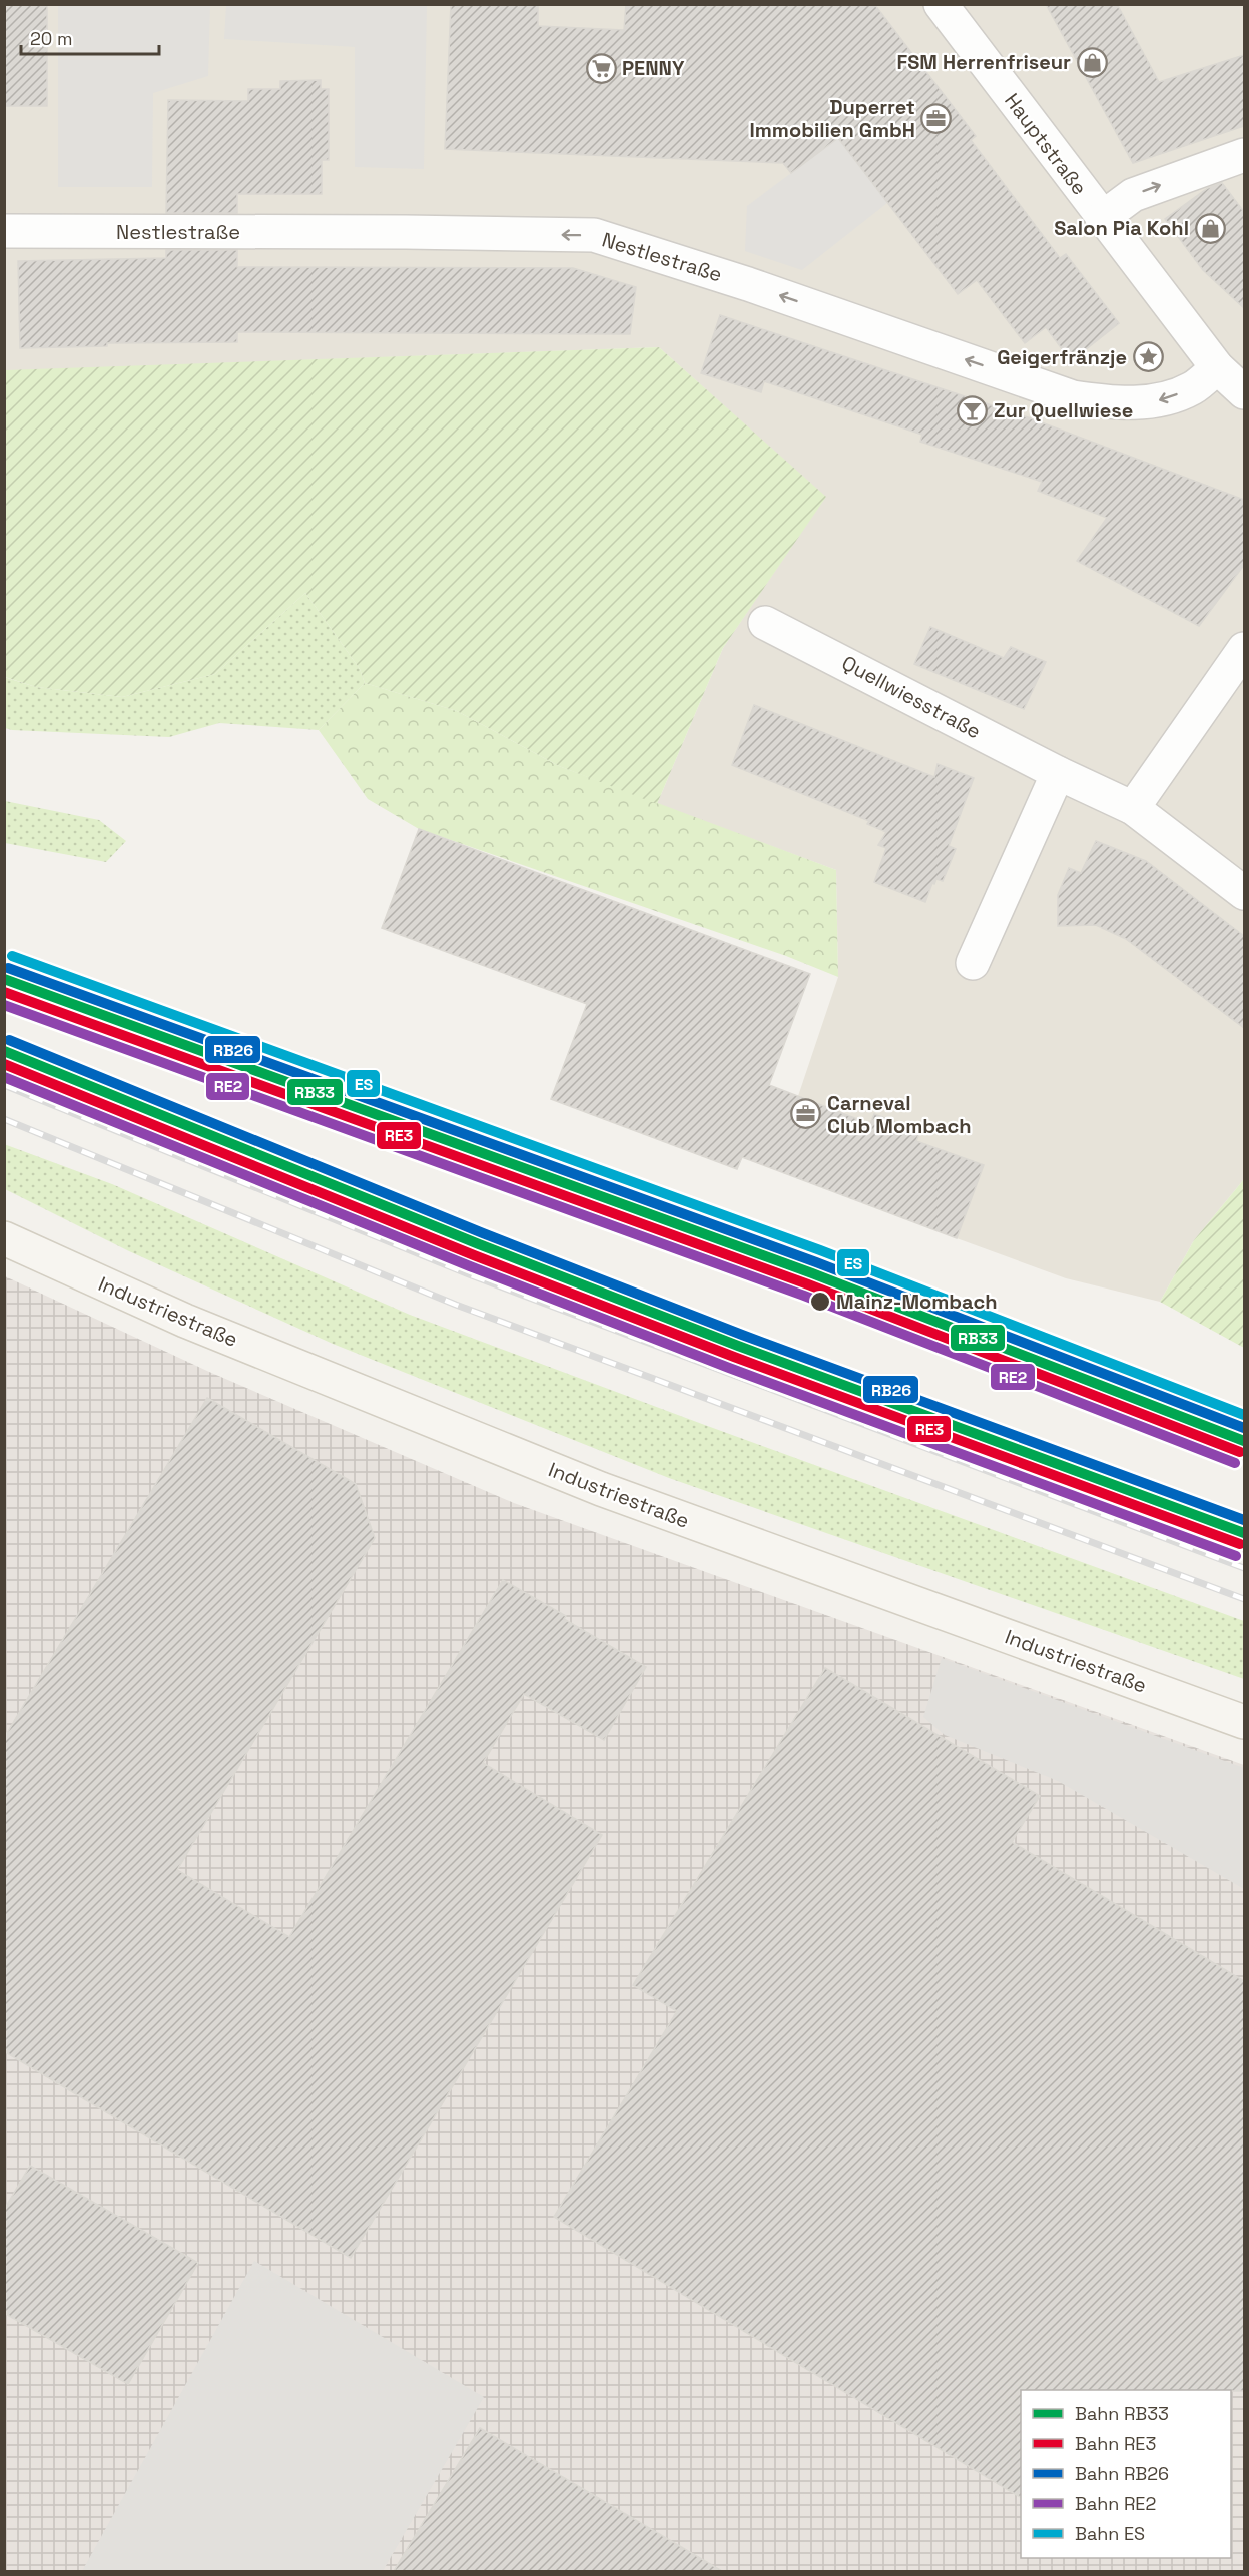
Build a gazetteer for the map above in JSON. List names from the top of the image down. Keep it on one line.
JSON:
{"streets":{"street":["Hauptstraße","Nestlestraße","Quellwiesstraße","Industriestraße"]},"crossings":[["Hauptstraße","Nestlestraße"]],"one_way":["Nestlestraße"],"places":{"shop":["FSM Herrenfriseur","Salon Pia Kohl"],"supermarket":["PENNY"],"office":["Duperret Immobilien GmbH","Carneval Club Mombach"],"place":["Geigerfränzje"],"bar":["Zur Quellwiese"],"other":["Mainz-Mombach"]},"lines":["rail line ES","rail line RB26","rail line RB33","rail line RE3","rail line RE2"],"legend":["Bahn RB33","Bahn RE3","Bahn RB26","Bahn RE2","Bahn ES"],"scale_bar":"20 m"}
